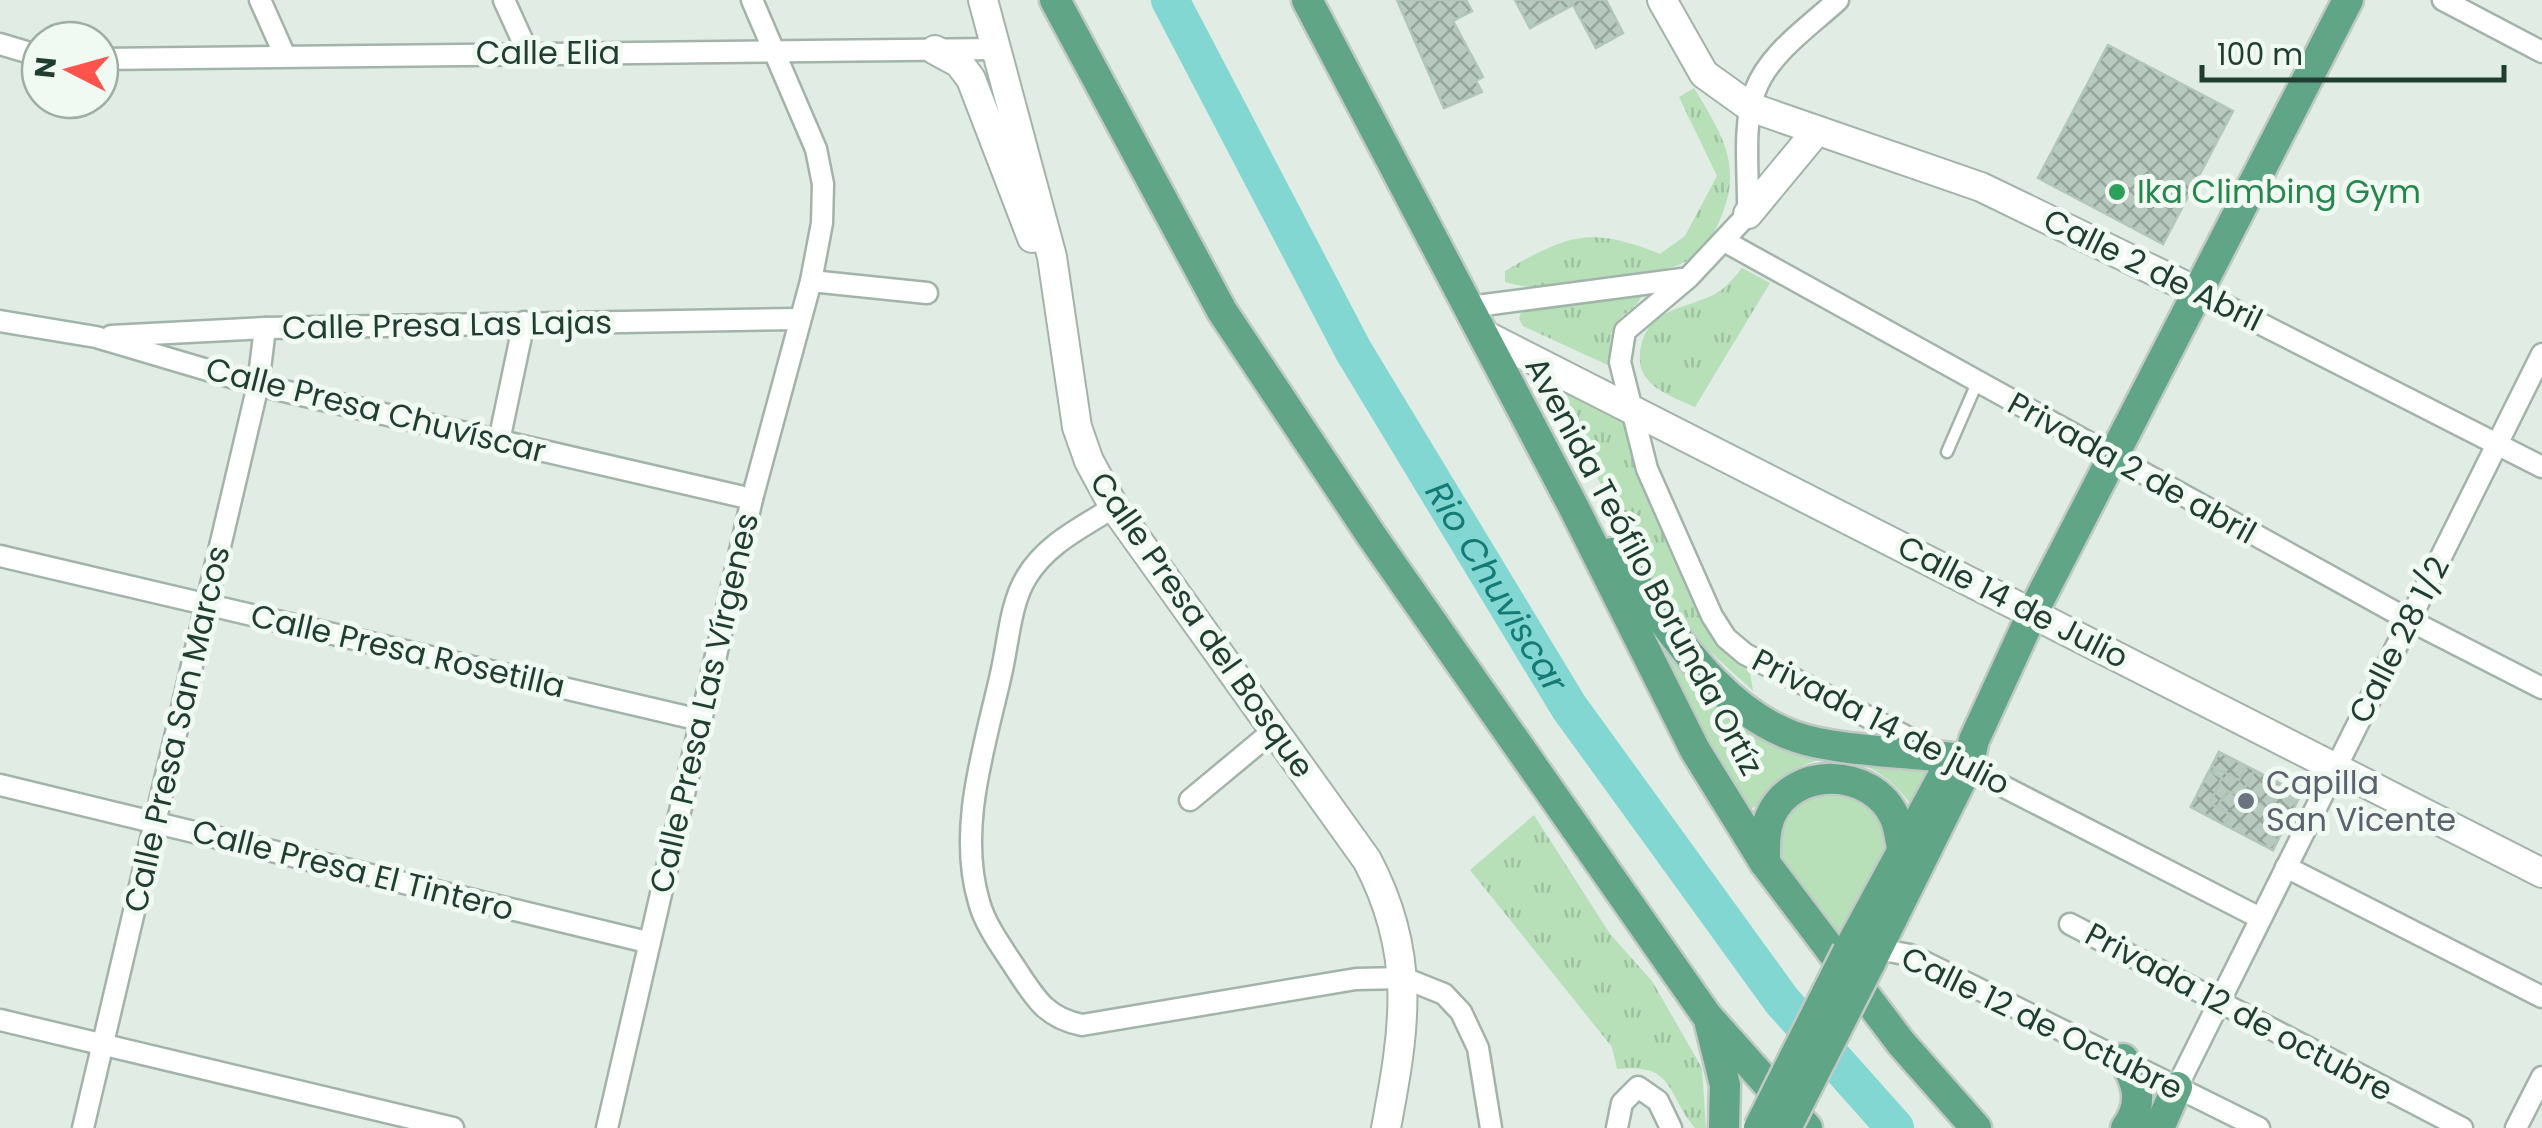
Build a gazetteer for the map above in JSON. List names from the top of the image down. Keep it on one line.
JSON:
{"streets":{"main road":["Avenida Teófilo Borunda Ortíz"],"street":["Calle Elia","Calle 2 de Abril","Calle Presa Las Lajas","Calle Presa Chuvíscar","Privada 2 de abril","Calle 14 de Julio","Calle Presa del Bosque","Calle 28 1/2","Calle Presa Rosetilla","Calle Presa Las Vírgenes","Privada 14 de julio","Calle Presa San Marcos","Calle Presa El Tintero","Privada 12 de octubre","Calle 12 de Octubre"]},"crossings":[["Calle Elia","Calle Presa del Bosque"],["Calle Elia","Calle Presa Las Vírgenes"],["Calle 2 de Abril","Calle 28 1/2"],["Calle Presa Las Lajas","Calle Presa Chuvíscar"],["Calle Presa Las Lajas","Calle Presa Las Vírgenes"],["Calle Presa Las Lajas","Calle Presa San Marcos"],["Calle Presa Chuvíscar","Calle Presa Las Vírgenes"],["Calle Presa Chuvíscar","Calle Presa San Marcos"],["Privada 2 de abril","Calle 28 1/2"],["Avenida Teófilo Borunda Ortíz","Calle 14 de Julio"],["Calle 14 de Julio","Calle 28 1/2"],["Calle 14 de Julio","Privada 14 de julio"],["Calle 28 1/2","Privada 14 de julio"],["Calle 28 1/2","Privada 12 de octubre"],["Calle 28 1/2","Calle 12 de Octubre"],["Calle Presa Rosetilla","Calle Presa Las Vírgenes"],["Calle Presa Rosetilla","Calle Presa San Marcos"],["Calle Presa Las Vírgenes","Calle Presa El Tintero"],["Calle Presa San Marcos","Calle Presa El Tintero"]],"water":["Rio Chuviscar"],"places":["Ika Climbing Gym","Capilla San Vicente"],"scale_bar":"100 m","north":"left"}
